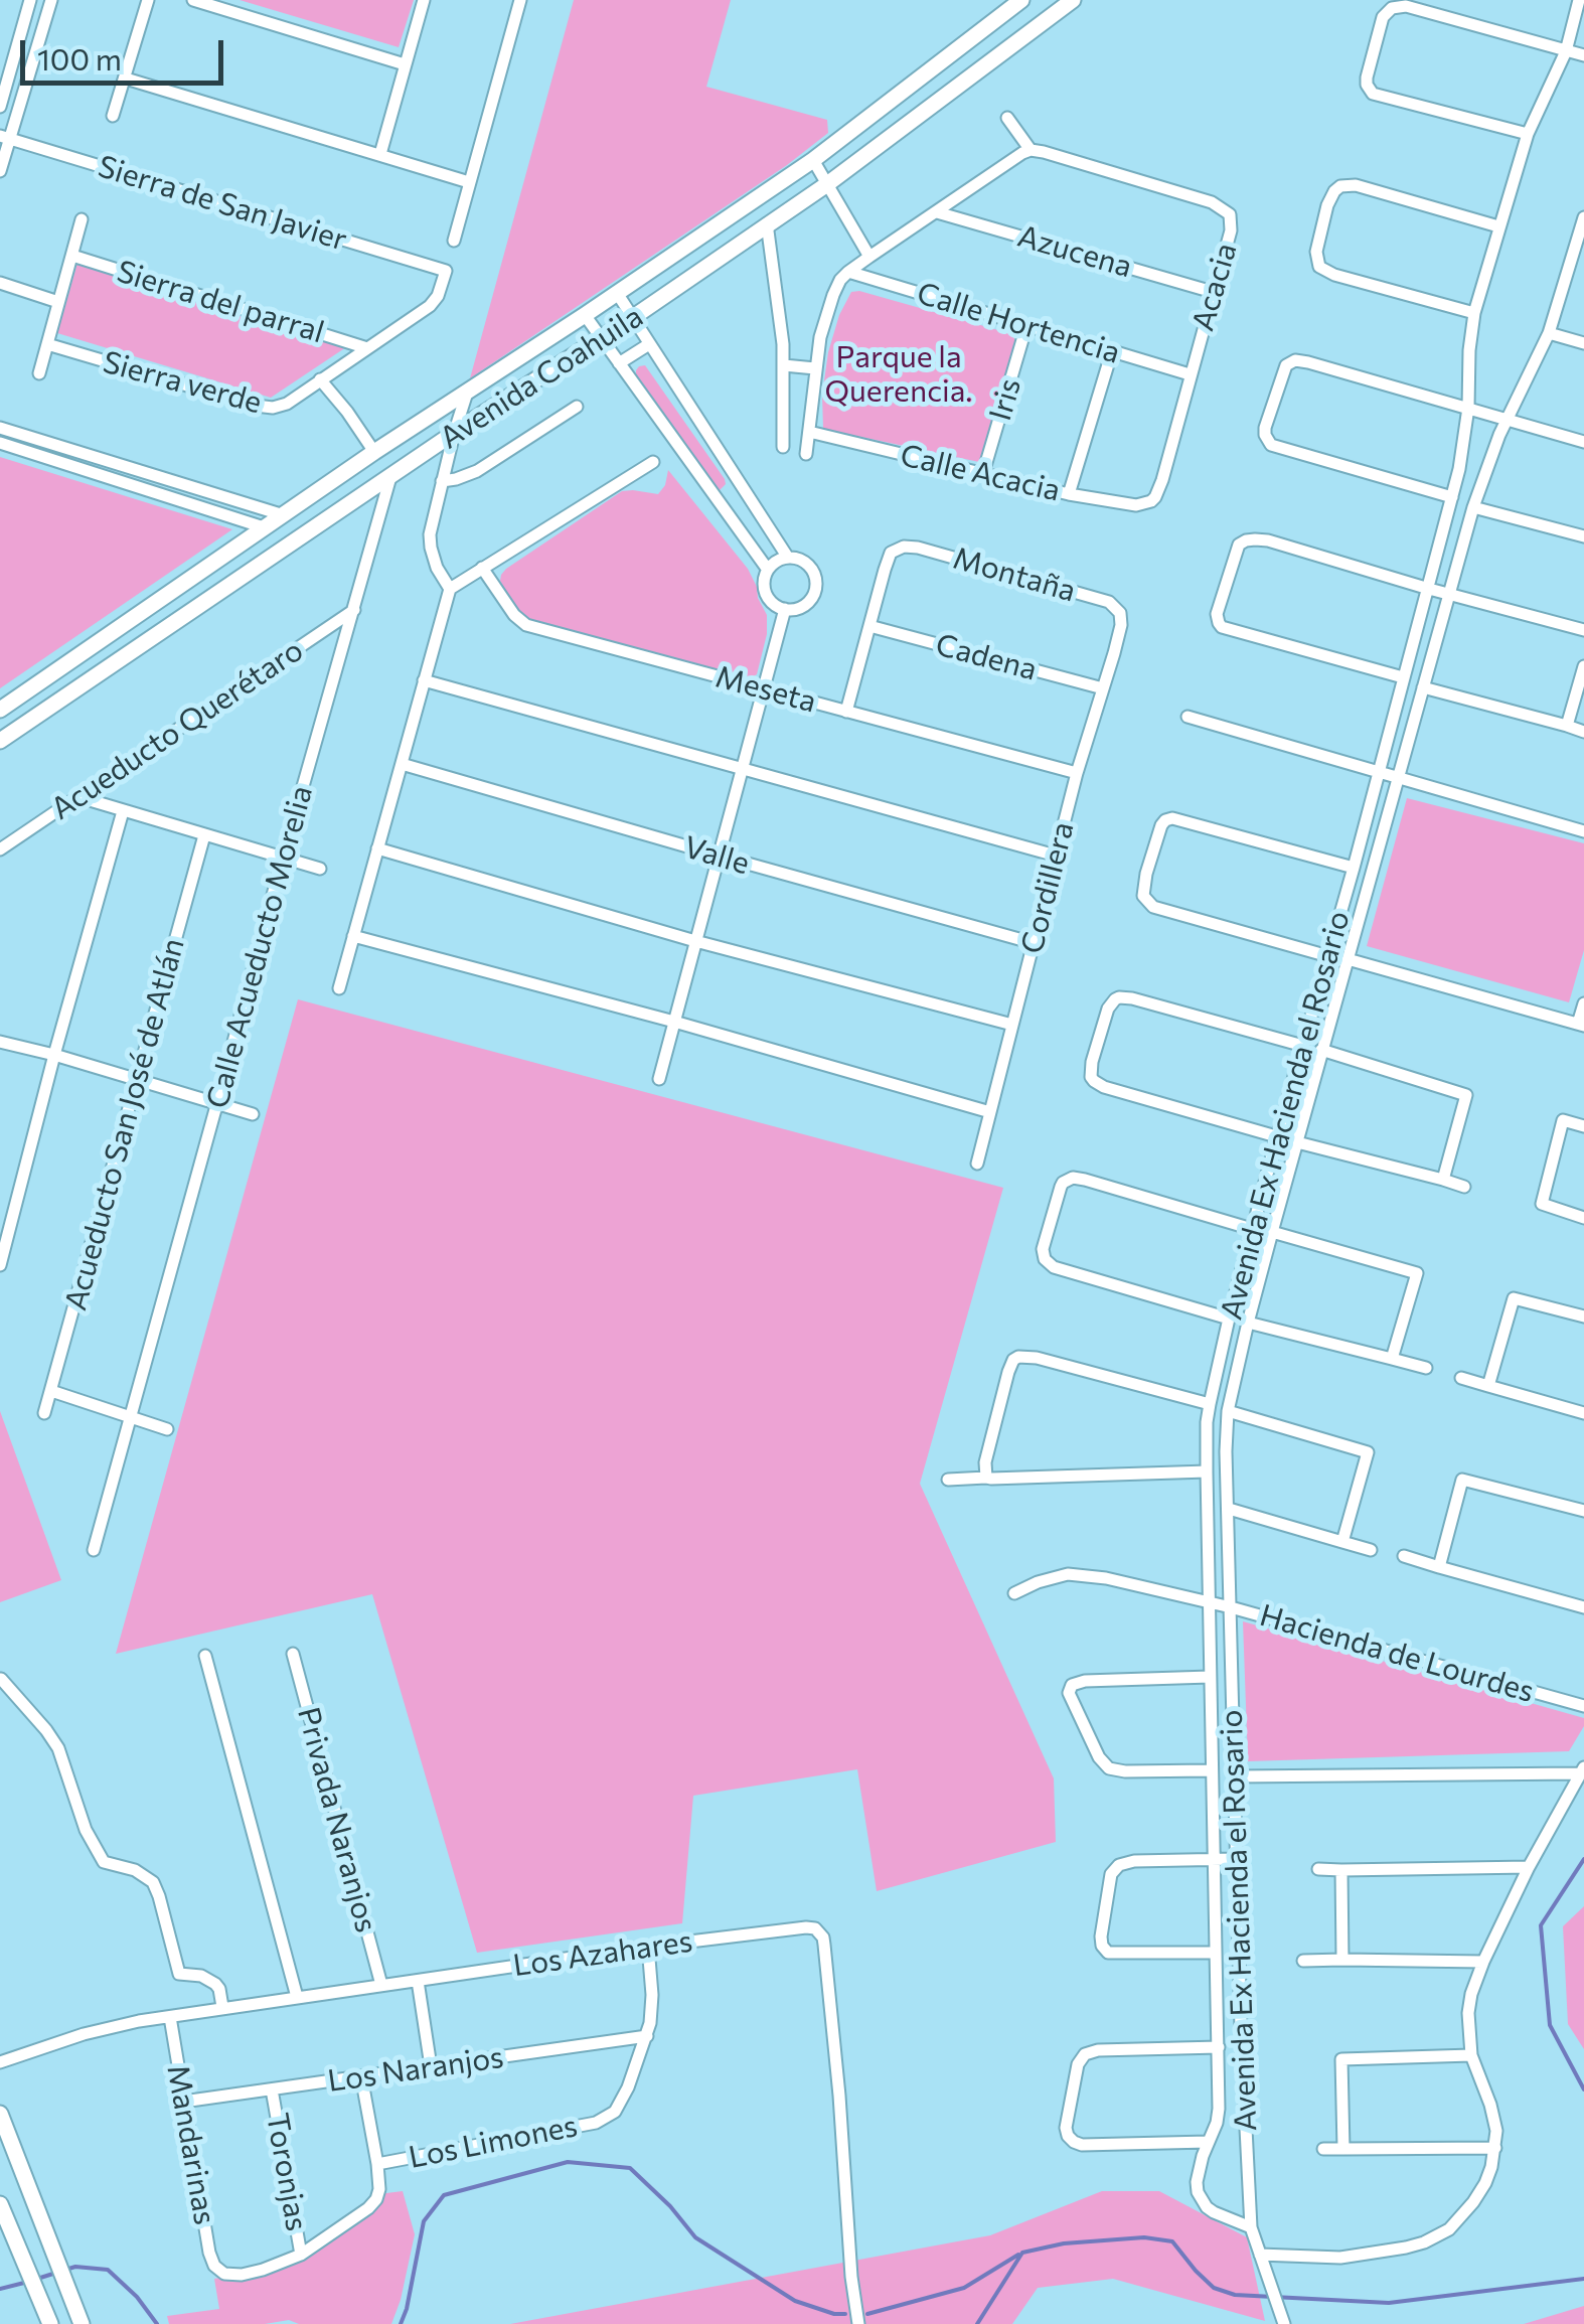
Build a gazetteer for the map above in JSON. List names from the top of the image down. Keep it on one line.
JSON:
{"streets":{"street":["Sierra de San Javier","Azucena","Acacia","Sierra del parral","Calle Hortencia","Avenida Coahuila","Sierra verde","Iris","Calle Acacia","Montaña","Cadena","Meseta","Acueducto Querétaro","Valle","Cordillera","Calle Acueducto Morelia","Avenida Ex Hacienda el Rosario","Acueducto San José de Atlán","Hacienda de Lourdes","Privada Naranjos","Los Azahares","Los Naranjos","Los Limones","Mandarinas","Toronjas"]},"crossings":[["Sierra de San Javier","Sierra verde"],["Azucena","Acacia"],["Acacia","Calle Hortencia"],["Acacia","Calle Acacia"],["Sierra del parral","Sierra verde"],["Calle Hortencia","Iris"],["Avenida Coahuila","Calle Acueducto Morelia"],["Iris","Calle Acacia"],["Montaña","Cadena"],["Montaña","Cordillera"],["Cadena","Cordillera"],["Meseta","Cordillera"],["Acueducto Querétaro","Calle Acueducto Morelia"],["Valle","Cordillera"],["Avenida Ex Hacienda el Rosario","Hacienda de Lourdes"],["Privada Naranjos","Los Azahares"],["Los Azahares","Los Limones"],["Los Azahares","Mandarinas"],["Los Naranjos","Los Limones"],["Los Naranjos","Mandarinas"],["Los Naranjos","Toronjas"],["Los Limones","Mandarinas"],["Los Limones","Toronjas"]],"parks":["Parque la Querencia."],"scale_bar":"100 m"}
